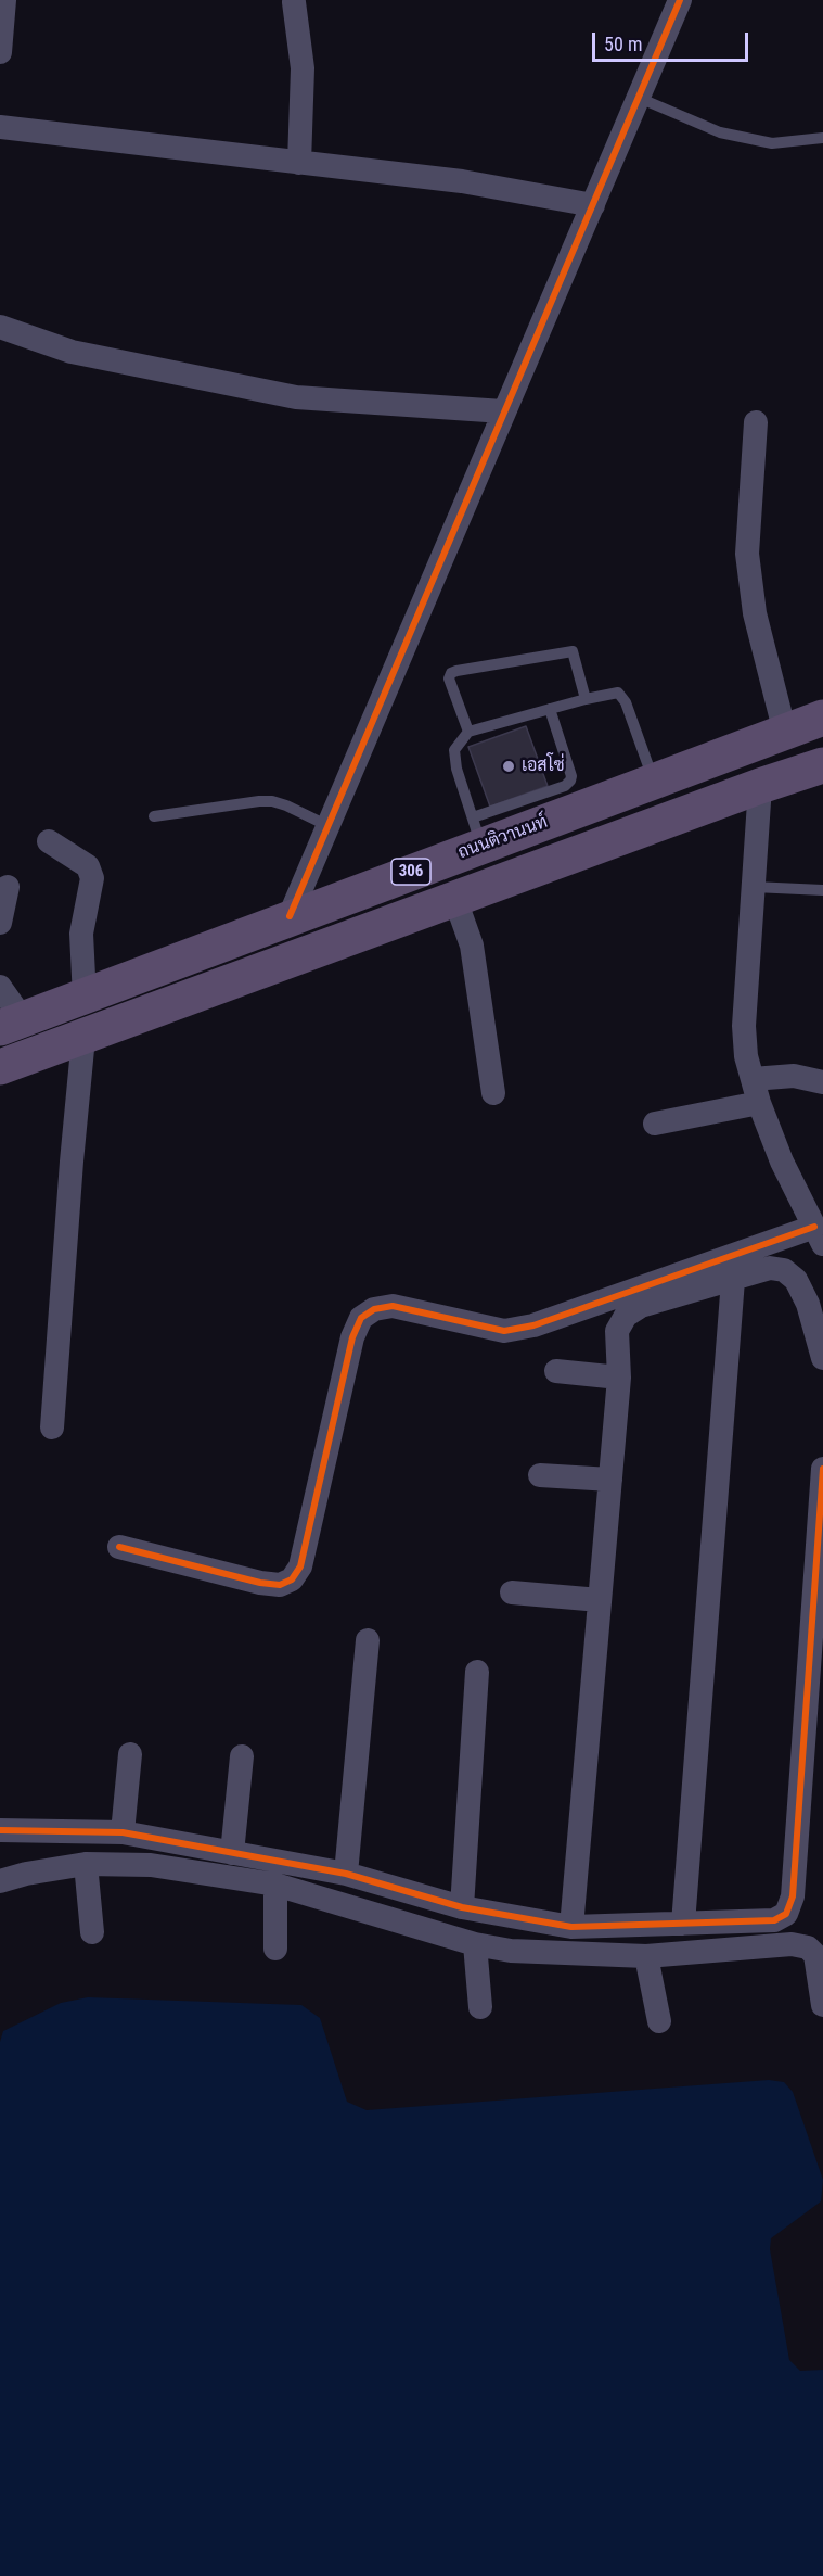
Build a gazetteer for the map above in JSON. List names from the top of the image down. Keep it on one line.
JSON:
{"streets":{"main road":["ถนนติวานนท์","306"]},"places":["เอสโซ่"],"scale_bar":"50 m"}
